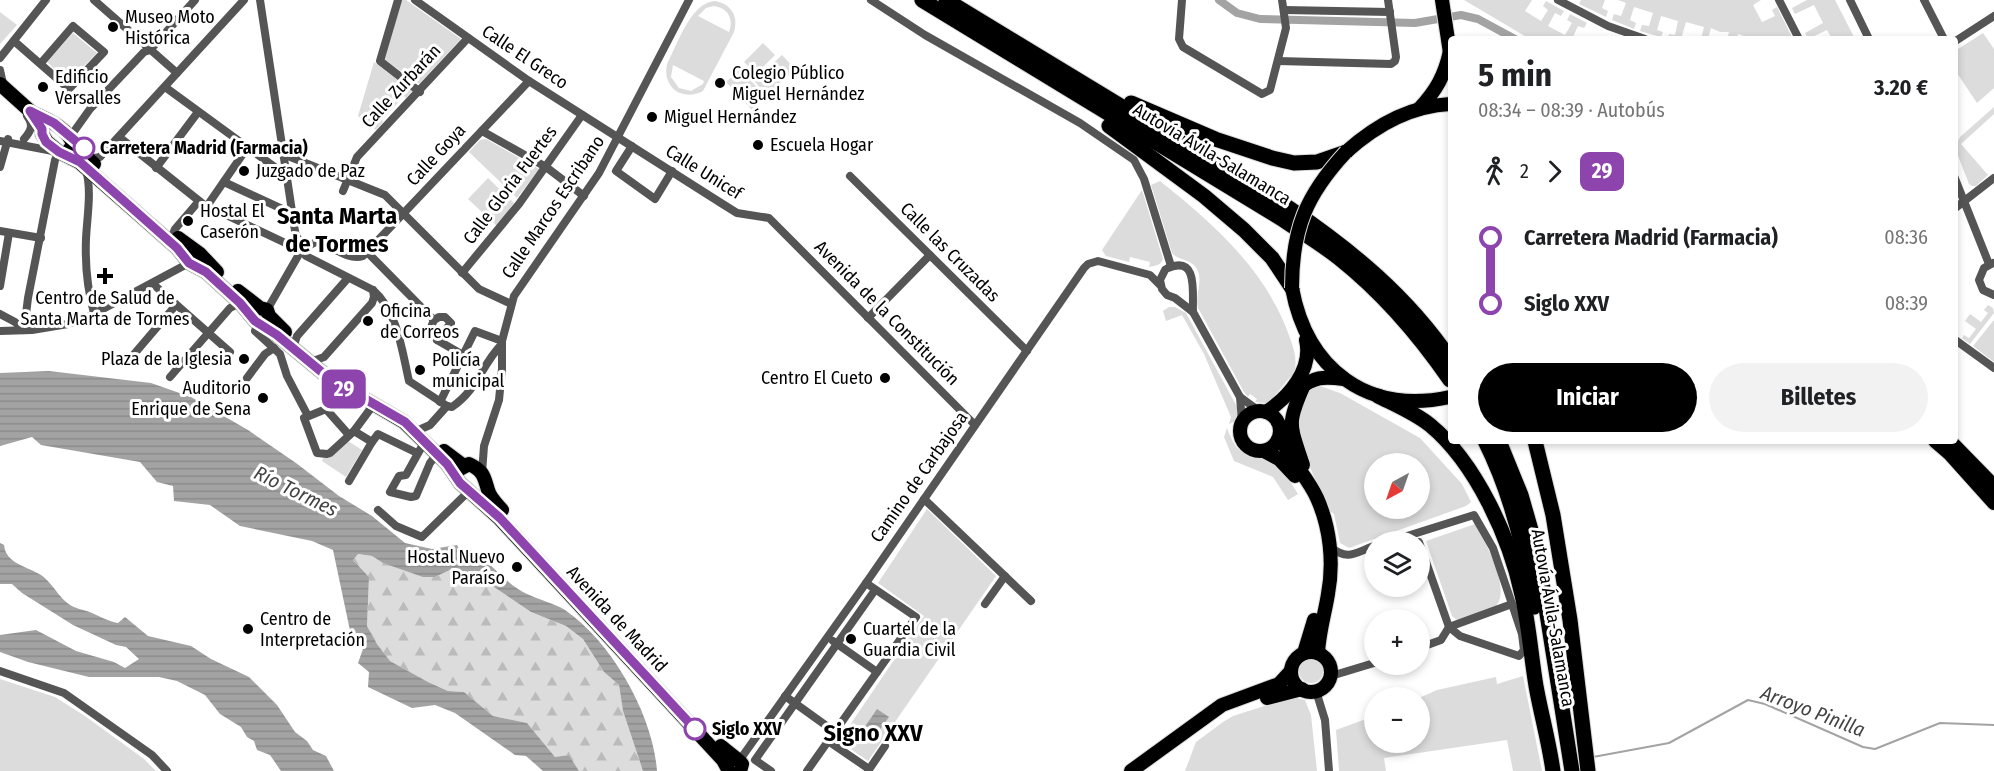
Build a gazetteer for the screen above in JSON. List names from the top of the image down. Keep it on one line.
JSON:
{"streets":{"highway":["Autovía Ávila-Salamanca"],"main road":["Avenida de Madrid"],"street":["Calle El Greco","Calle Zurbarán","Calle Goya","Calle Unicef","Calle Gloria Fuertes","Calle Marcos Escribano","Calle las Cruzadas","Avenida de la Constitución","Camino de Carbajosa"]},"crossings":[["Calle El Greco","Calle Zurbarán"],["Calle El Greco","Calle Goya"],["Calle El Greco","Calle Unicef"],["Calle El Greco","Calle Gloria Fuertes"],["Calle El Greco","Calle Marcos Escribano"],["Calle Unicef","Calle Marcos Escribano"],["Calle Unicef","Avenida de la Constitución"],["Calle las Cruzadas","Camino de Carbajosa"],["Avenida de la Constitución","Camino de Carbajosa"],["Camino de Carbajosa","Avenida de Madrid"]],"districts":["Santa Marta de Tormes","Signo XXV"],"water":["Río Tormes","Arroyo Pinilla"],"places":{"other":["Museo Moto Histórica","Colegio Público Miguel Hernández","Edificio Versalles","Miguel Hernández","Escuela Hogar","Carretera Madrid (Farmacia)","Juzgado de Paz","Hostal El Caserón","Oficina de Correos","Plaza de la Iglesia","Policía municipal","Centro El Cueto","Auditorio Enrique de Sena","Hostal Nuevo Paraíso","Centro de Interpretación","Cuartel de la Guardia Civil","Siglo XXV"],"health":["Centro de Salud de Santa Marta de Tormes"]},"lines":["bus line 29"],"north":"bottom left","page":{"on_map":"29","heading":["5 min","08:34 – 08:39 · Autobús","3.20 €"],"legs":["2","29"],"list":[{"name":"Carretera Madrid (Farmacia)","value":"08:36"},{"name":"Siglo XXV","value":"08:39"}],"buttons":["Iniciar","Billetes"],"map_buttons":["+","−"]}}
